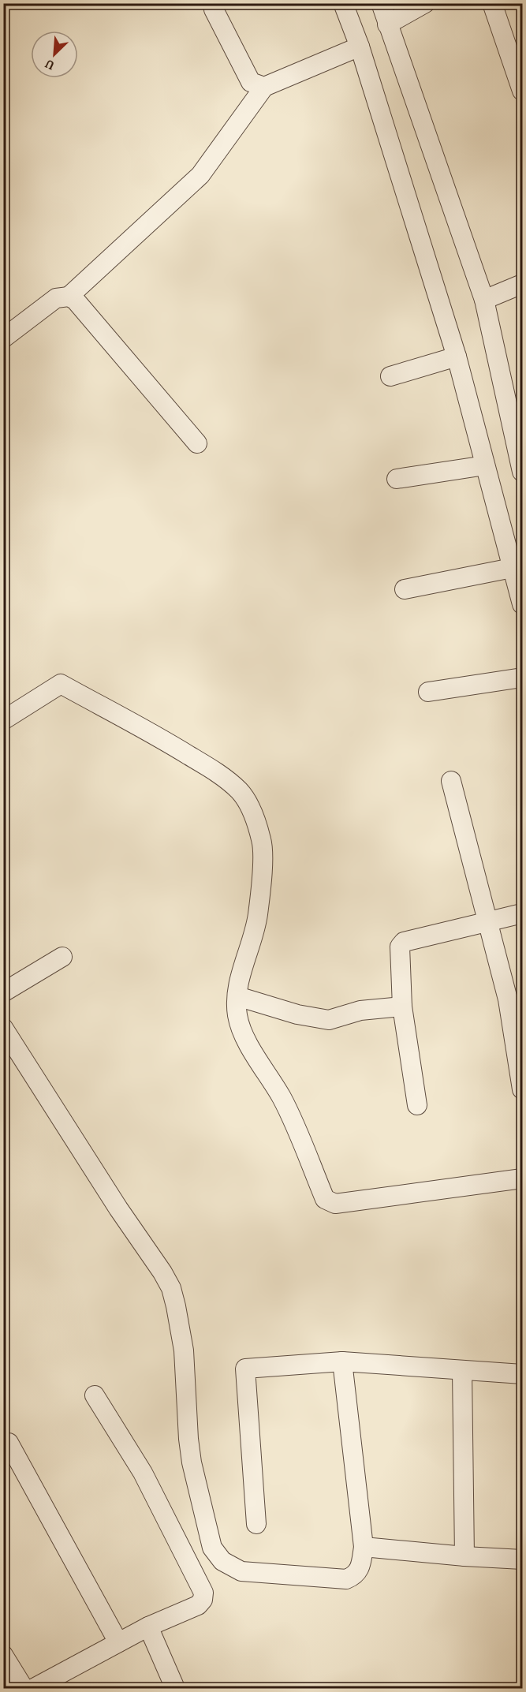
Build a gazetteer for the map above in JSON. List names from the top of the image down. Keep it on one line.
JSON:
{"north":"bottom left"}
